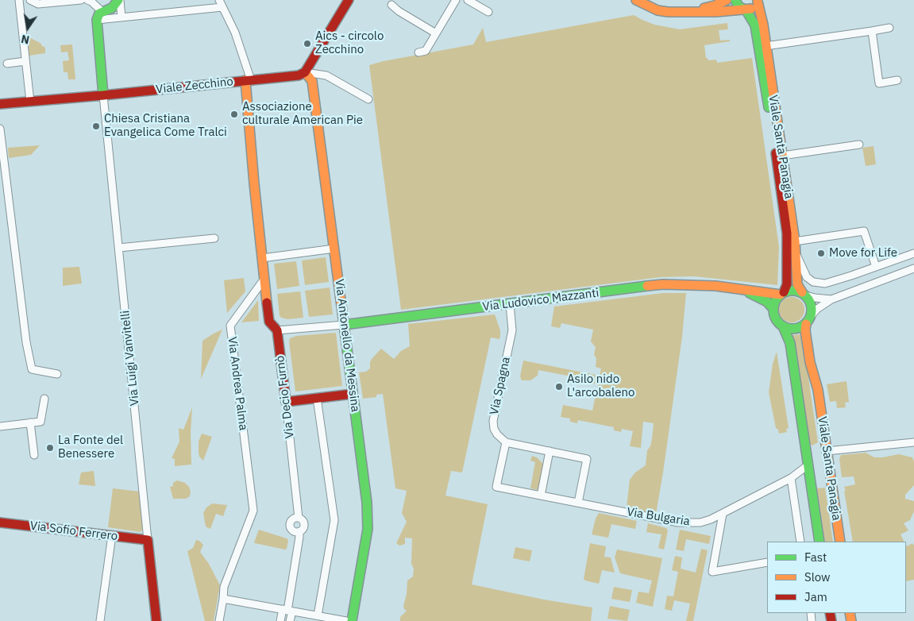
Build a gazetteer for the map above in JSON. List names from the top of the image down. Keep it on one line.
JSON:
{"streets":{"street":["Viale Zecchino","Viale Santa Panagia","Via Ludovico Mazzanti","Via Antonello da Messina","Via Luigi Vanvitelli","Via Andrea Palma","Via Spagna","Via Decio Furnò","Via Bulgaria","Via Sofio Ferrero"]},"crossings":[["Viale Zecchino","Via Antonello da Messina"],["Viale Zecchino","Via Luigi Vanvitelli"],["Viale Santa Panagia","Via Bulgaria"],["Via Ludovico Mazzanti","Via Antonello da Messina"],["Via Ludovico Mazzanti","Via Spagna"],["Via Luigi Vanvitelli","Via Sofio Ferrero"],["Via Andrea Palma","Via Decio Furnò"],["Via Spagna","Via Bulgaria"]],"places":["Aics - circolo Zecchino","Associazione culturale American Pie","Chiesa Cristiana Evangelica Come Tralci","Move for Life","Asilo nido L'arcobaleno","La Fonte del Benessere"],"legend":["Fast","Slow","Jam"],"north":"bottom"}
